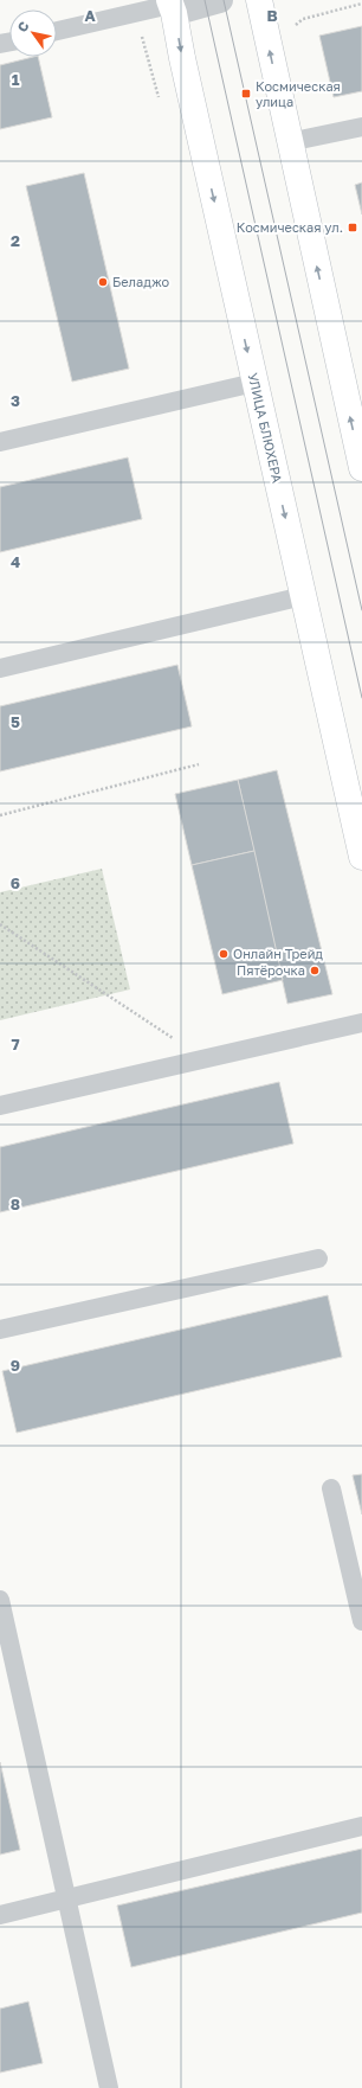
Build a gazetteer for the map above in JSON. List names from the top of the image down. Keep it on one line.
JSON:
{"streets":{"street":["УЛИЦА БЛЮХЕРА"]},"places":{"transit":["Космическая улица","Космическая ул."],"other":["Беладжо","Онлайн Трейд","Пятёрочка"]},"north":"top left","grid":{"columns":["A","B"],"rows":["1","2","3","4","5","6","7","8","9"]}}
